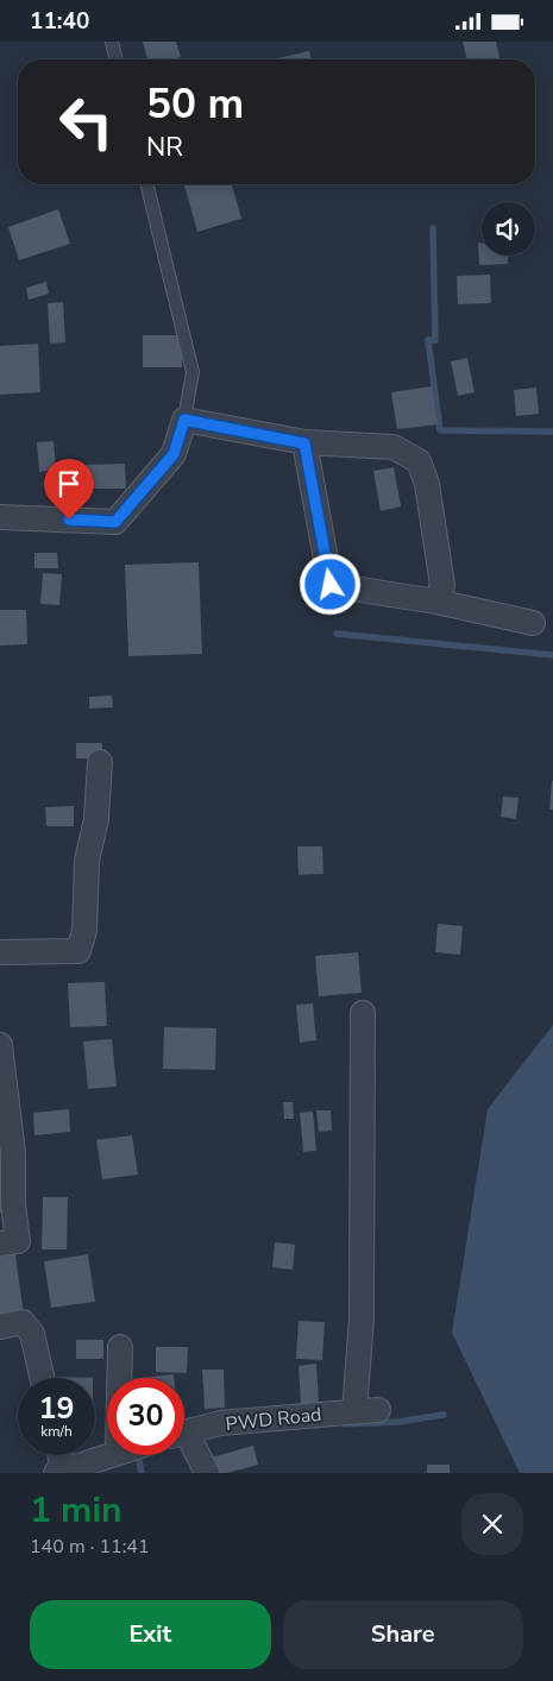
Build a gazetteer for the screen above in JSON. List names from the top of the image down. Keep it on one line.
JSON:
{"streets":{"street":["PWD Road"]},"page":{"status":"11:40","turn":["50 m","NR"],"speed":"19 km/h","limit":"30","heading":["1 min","140 m · 11:41"],"buttons":["Exit","Share"]}}
